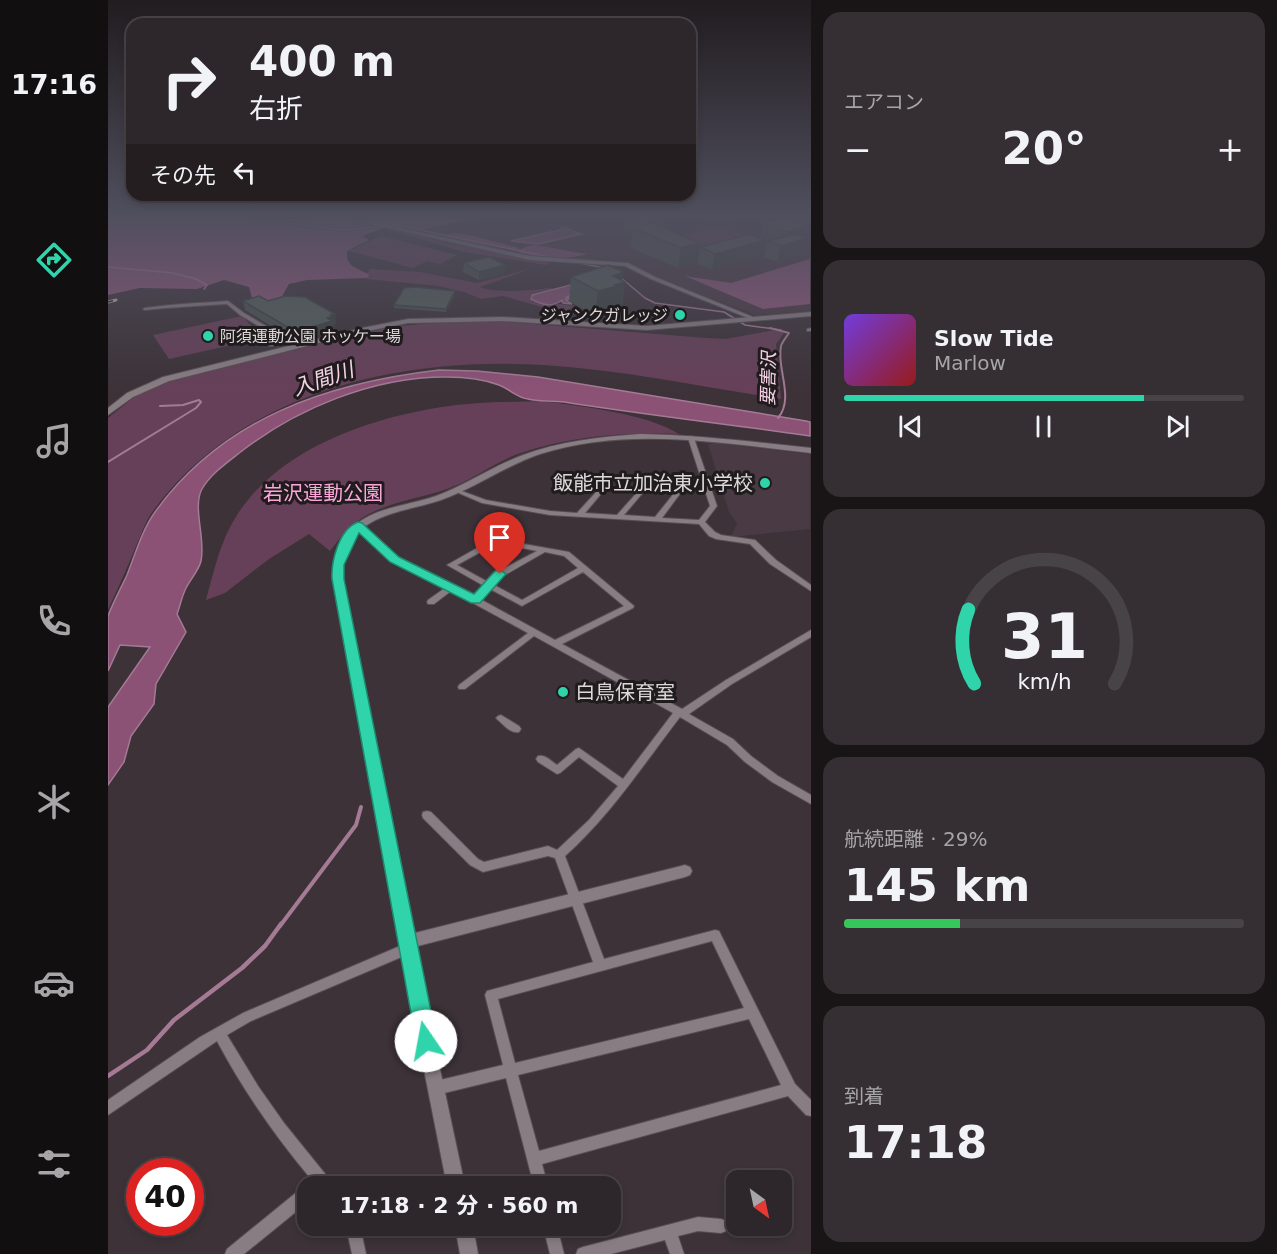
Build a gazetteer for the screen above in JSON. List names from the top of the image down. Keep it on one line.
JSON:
{"water":["入間川","要害沢"],"parks":["岩沢運動公園"],"places":["ジャンクガレッジ","阿須運動公園 ホッケー場","飯能市立加治東小学校","白鳥保育室"],"north":"bottom right","page":{"tabs":"17:16","tile":["エアコン",["航続距離 · 29%","145 km"],["到着","17:18"]],"turn":["400 m","右折"],"heat":["−","20°","+"],"then":"その先","song":["Slow Tide","Marlow"],"limit":"40","trip":"17:18 · 2 分 · 560 m","gauge":["31","km/h"]}}
